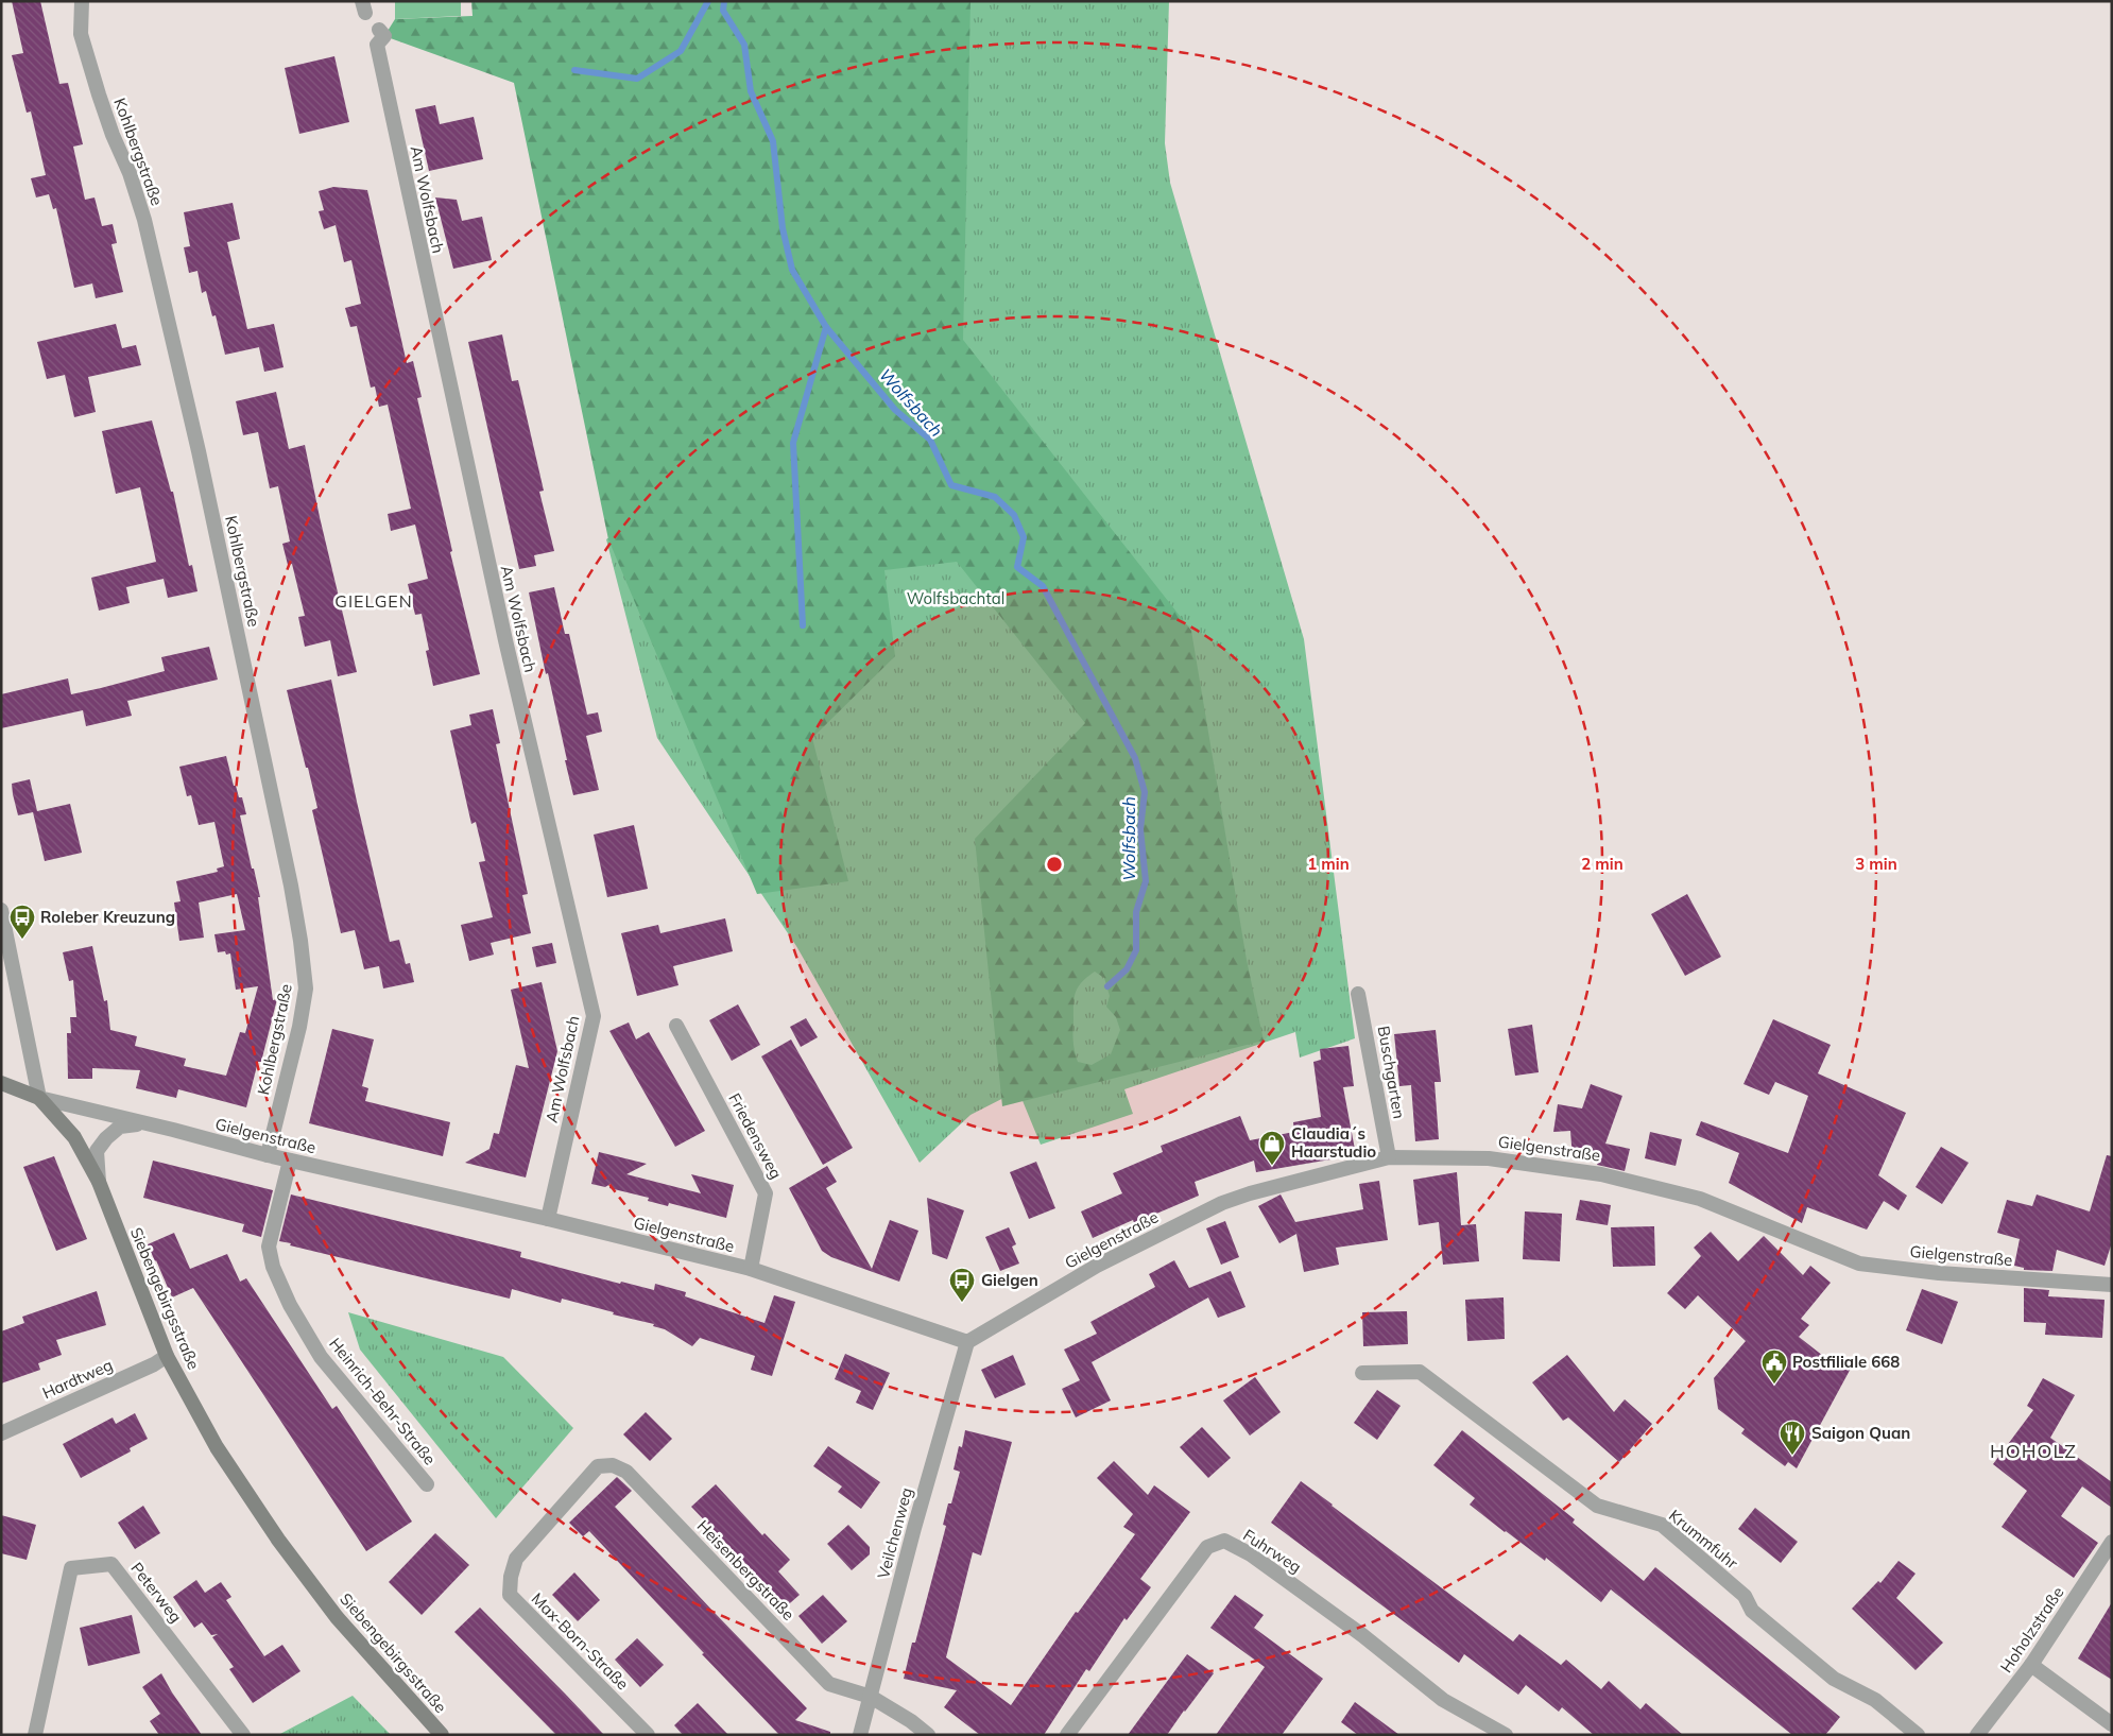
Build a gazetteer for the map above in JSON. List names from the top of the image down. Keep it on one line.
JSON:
{"streets":{"main road":["Siebengebirgsstraße"],"street":["Kohlbergstraße","Am Wolfsbach","Buschgarten","Gielgenstraße","Friedensweg","Hardtweg","Heinrich-Behr-Straße","Veilchenweg","Krummfuhr","Fuhrweg","Heisenbergstraße","Peterweg","Hoholzstraße","Max-Born-Straße"]},"crossings":[["Kohlbergstraße","Gielgenstraße"],["Am Wolfsbach","Gielgenstraße"],["Buschgarten","Gielgenstraße"],["Gielgenstraße","Friedensweg"],["Gielgenstraße","Siebengebirgsstraße"],["Gielgenstraße","Heinrich-Behr-Straße"],["Gielgenstraße","Veilchenweg"],["Siebengebirgsstraße","Hardtweg"],["Veilchenweg","Heisenbergstraße"],["Heisenbergstraße","Max-Born-Straße"]],"districts":["GIELGEN","HOHOLZ"],"water":["Wolfsbach"],"parks":["Wolfsbachtal"],"places":{"bus stop":["Roleber Kreuzung","Gielgen"],"shop":["Claudia´s Haarstudio"],"public building":["Postfiliale 668"],"restaurant":["Saigon Quan"]},"rings":["1 min","2 min","3 min"]}
